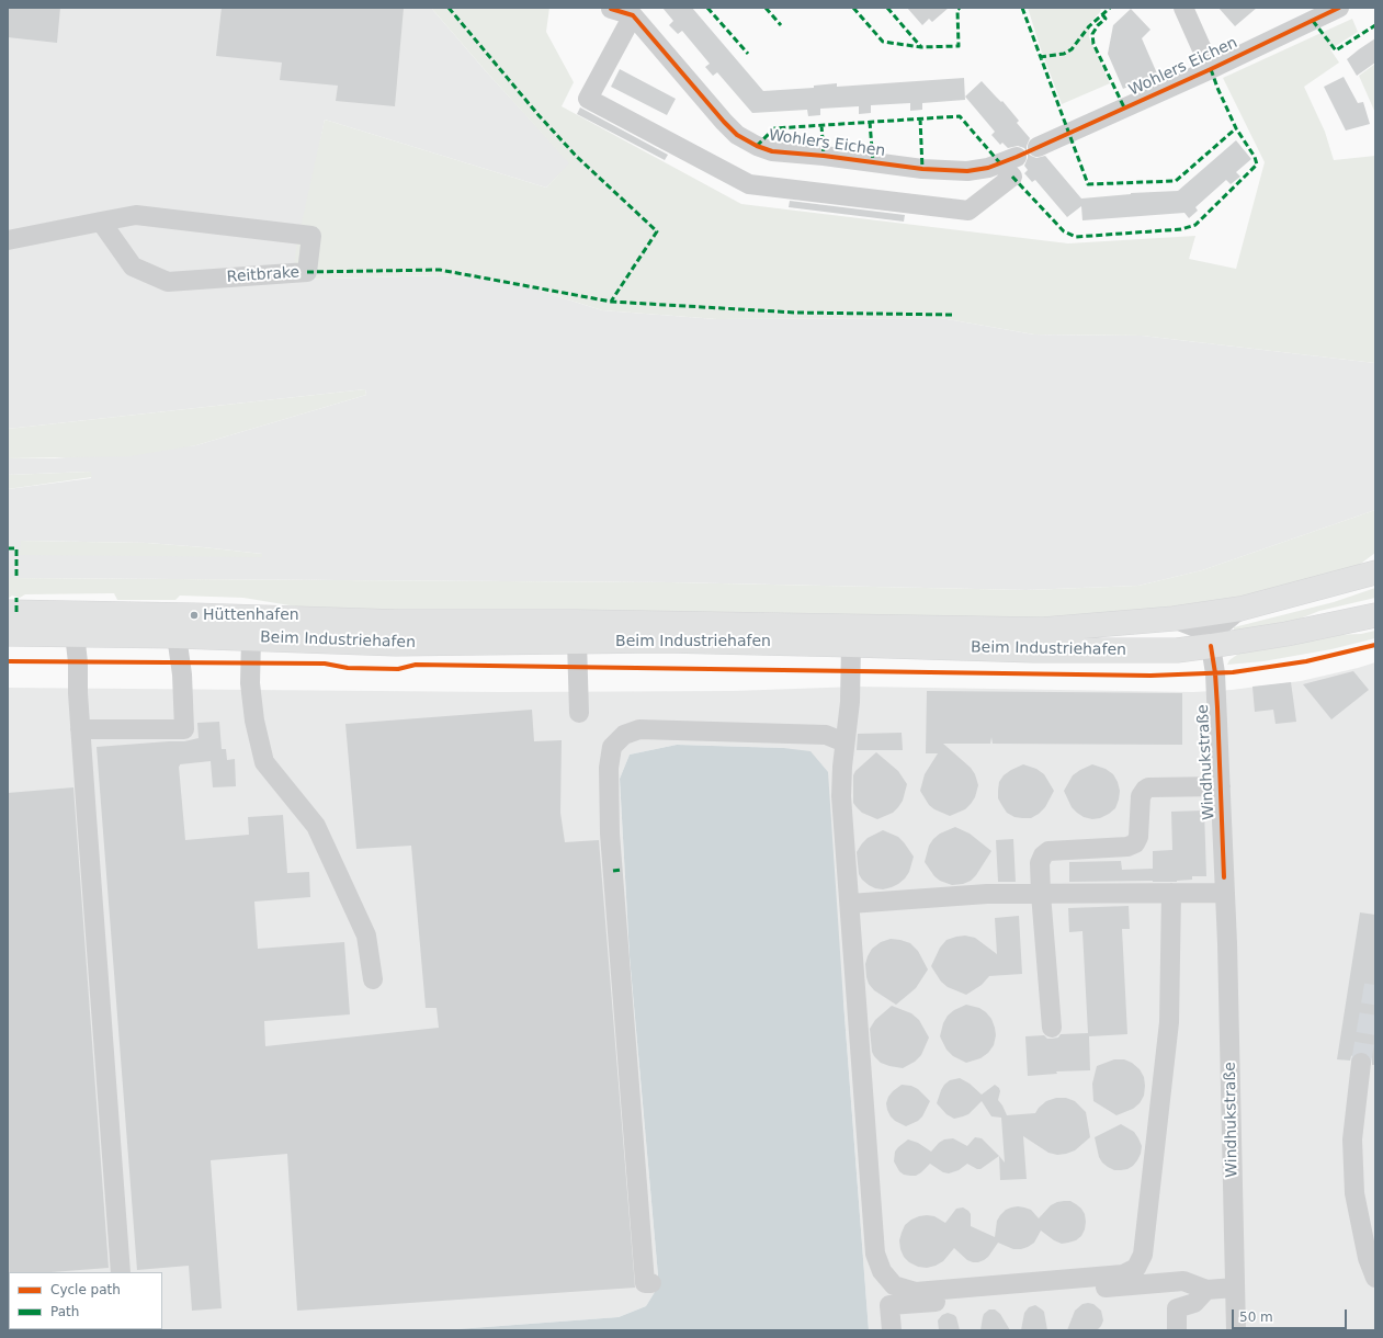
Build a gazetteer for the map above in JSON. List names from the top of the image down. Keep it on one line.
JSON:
{"streets":{"main road":["Beim Industriehafen"],"street":["Wohlers Eichen","Reitbrake","Windhukstraße"]},"crossings":[["Beim Industriehafen","Windhukstraße"]],"places":["Hüttenhafen"],"legend":["Cycle path","Path"],"scale_bar":"50 m"}
